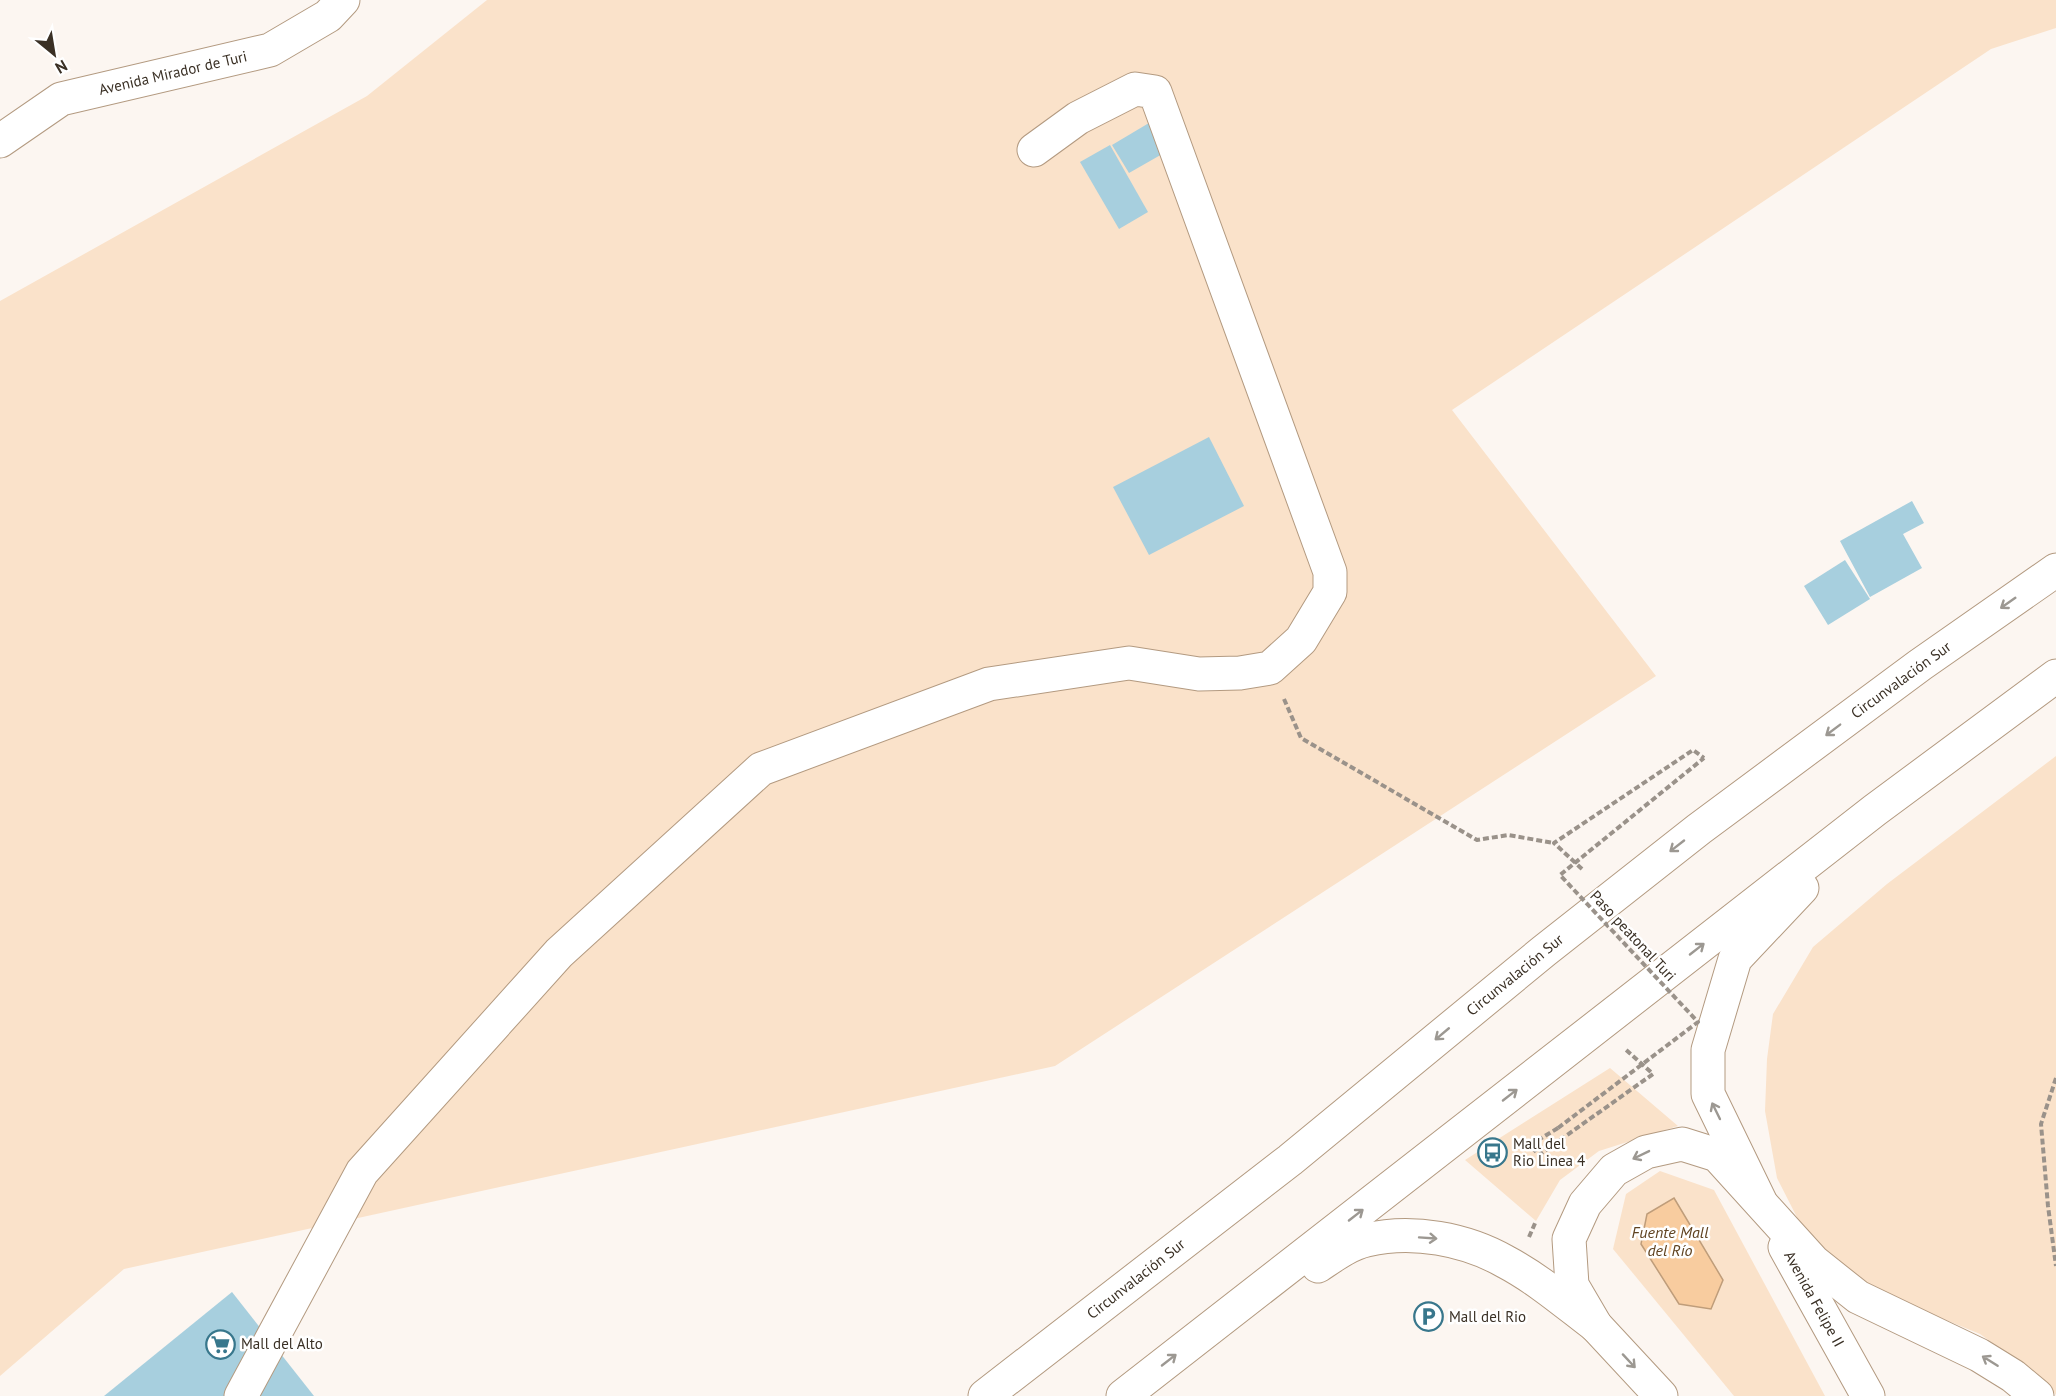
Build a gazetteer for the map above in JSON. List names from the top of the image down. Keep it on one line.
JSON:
{"streets":{"main road":["Avenida Mirador de Turi","Circunvalación Sur","Avenida Felipe II"],"path":["Paso peatonal Turi"]},"water":["Fuente Mall del Río"],"places":{"bus stop":["Mall del Rio Linea 4"],"parking":["Mall del Rio"],"supermarket":["Mall del Alto"]},"north":"bottom right"}
